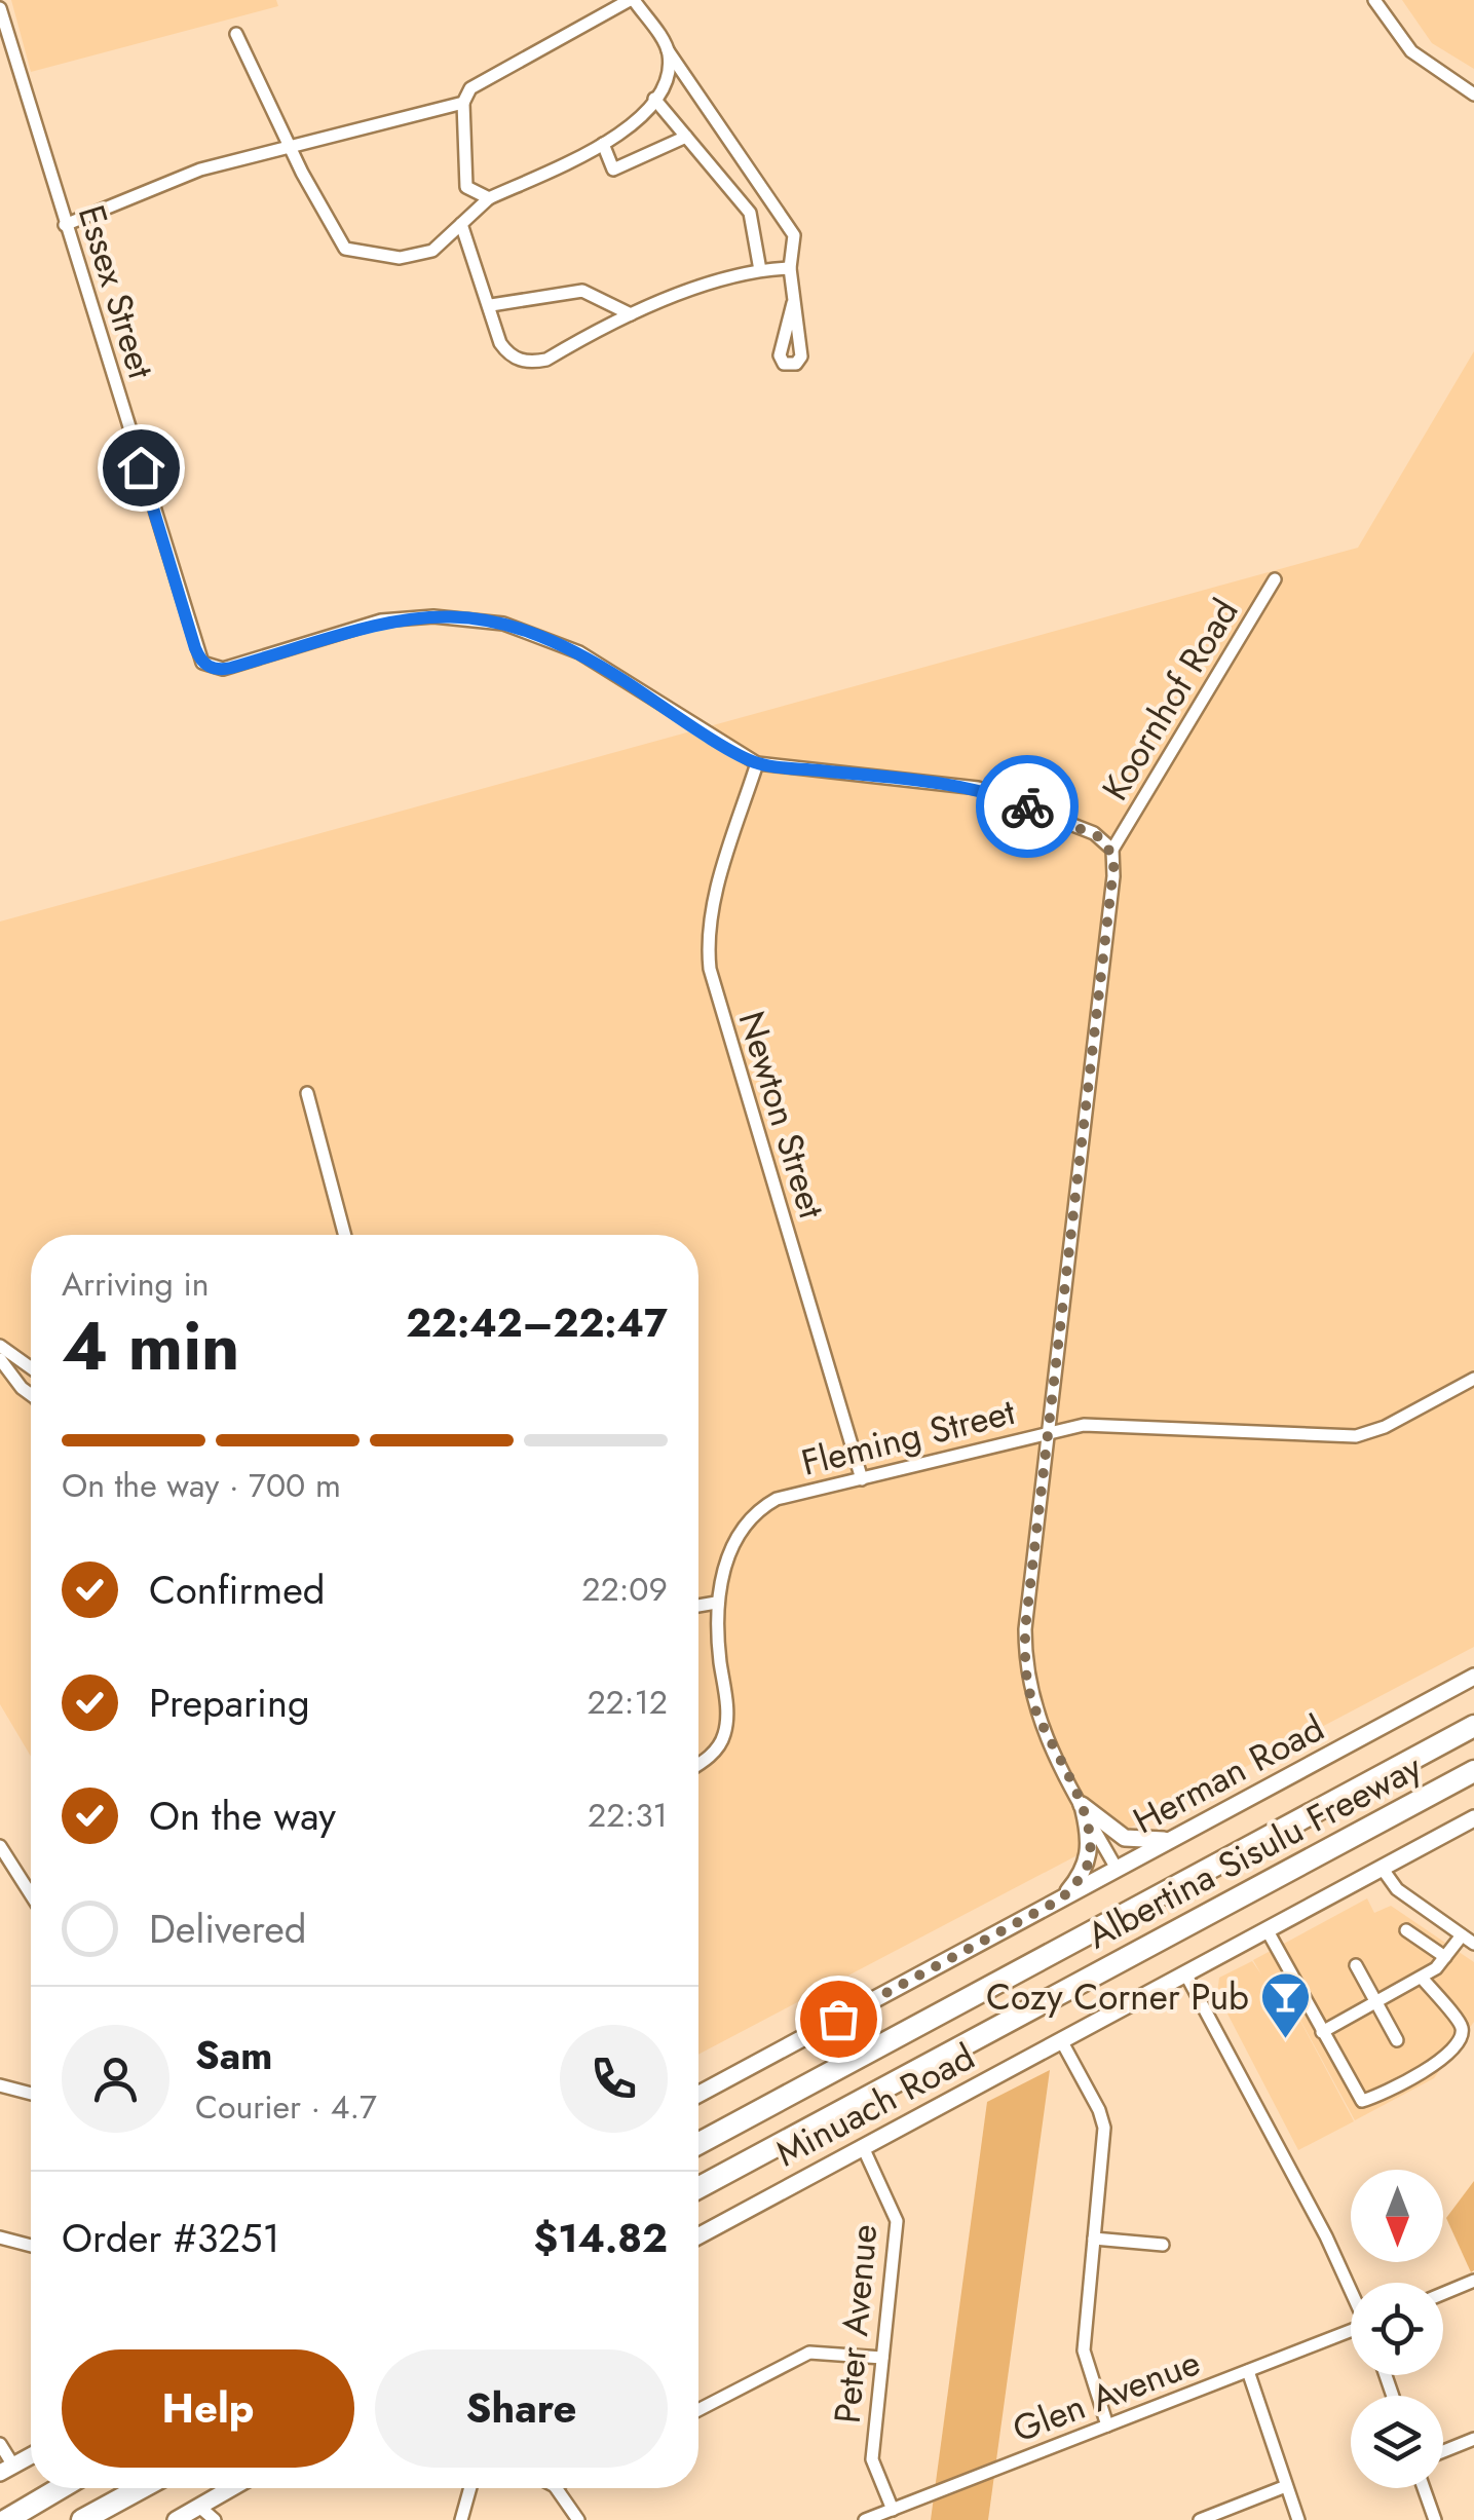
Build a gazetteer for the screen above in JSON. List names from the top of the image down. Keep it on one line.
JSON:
{"streets":{"highway":["Albertina Sisulu Freeway"],"main road":["Herman Road","Minuach Road"],"street":["Essex Street","Koornhof Road","Newton Street","Fleming Street","Peter Avenue","Glen Avenue"]},"crossings":[["Essex Street","Koornhof Road"],["Essex Street","Newton Street"],["Koornhof Road","Fleming Street"],["Koornhof Road","Herman Road"],["Newton Street","Fleming Street"],["Minuach Road","Peter Avenue"],["Peter Avenue","Glen Avenue"]],"places":{"bar":["Cozy Corner Pub"]},"north":"bottom","page":{"heading":["4 min","Arriving in","22:42–22:47"],"panel":["Sam","Courier · 4.7","Order #3251","$14.82"],"bar":"On the way · 700 m","list":[["Confirmed","22:09"],["Preparing","22:12"],["On the way","22:31"],"Delivered"],"buttons":["Help","Share"]}}
